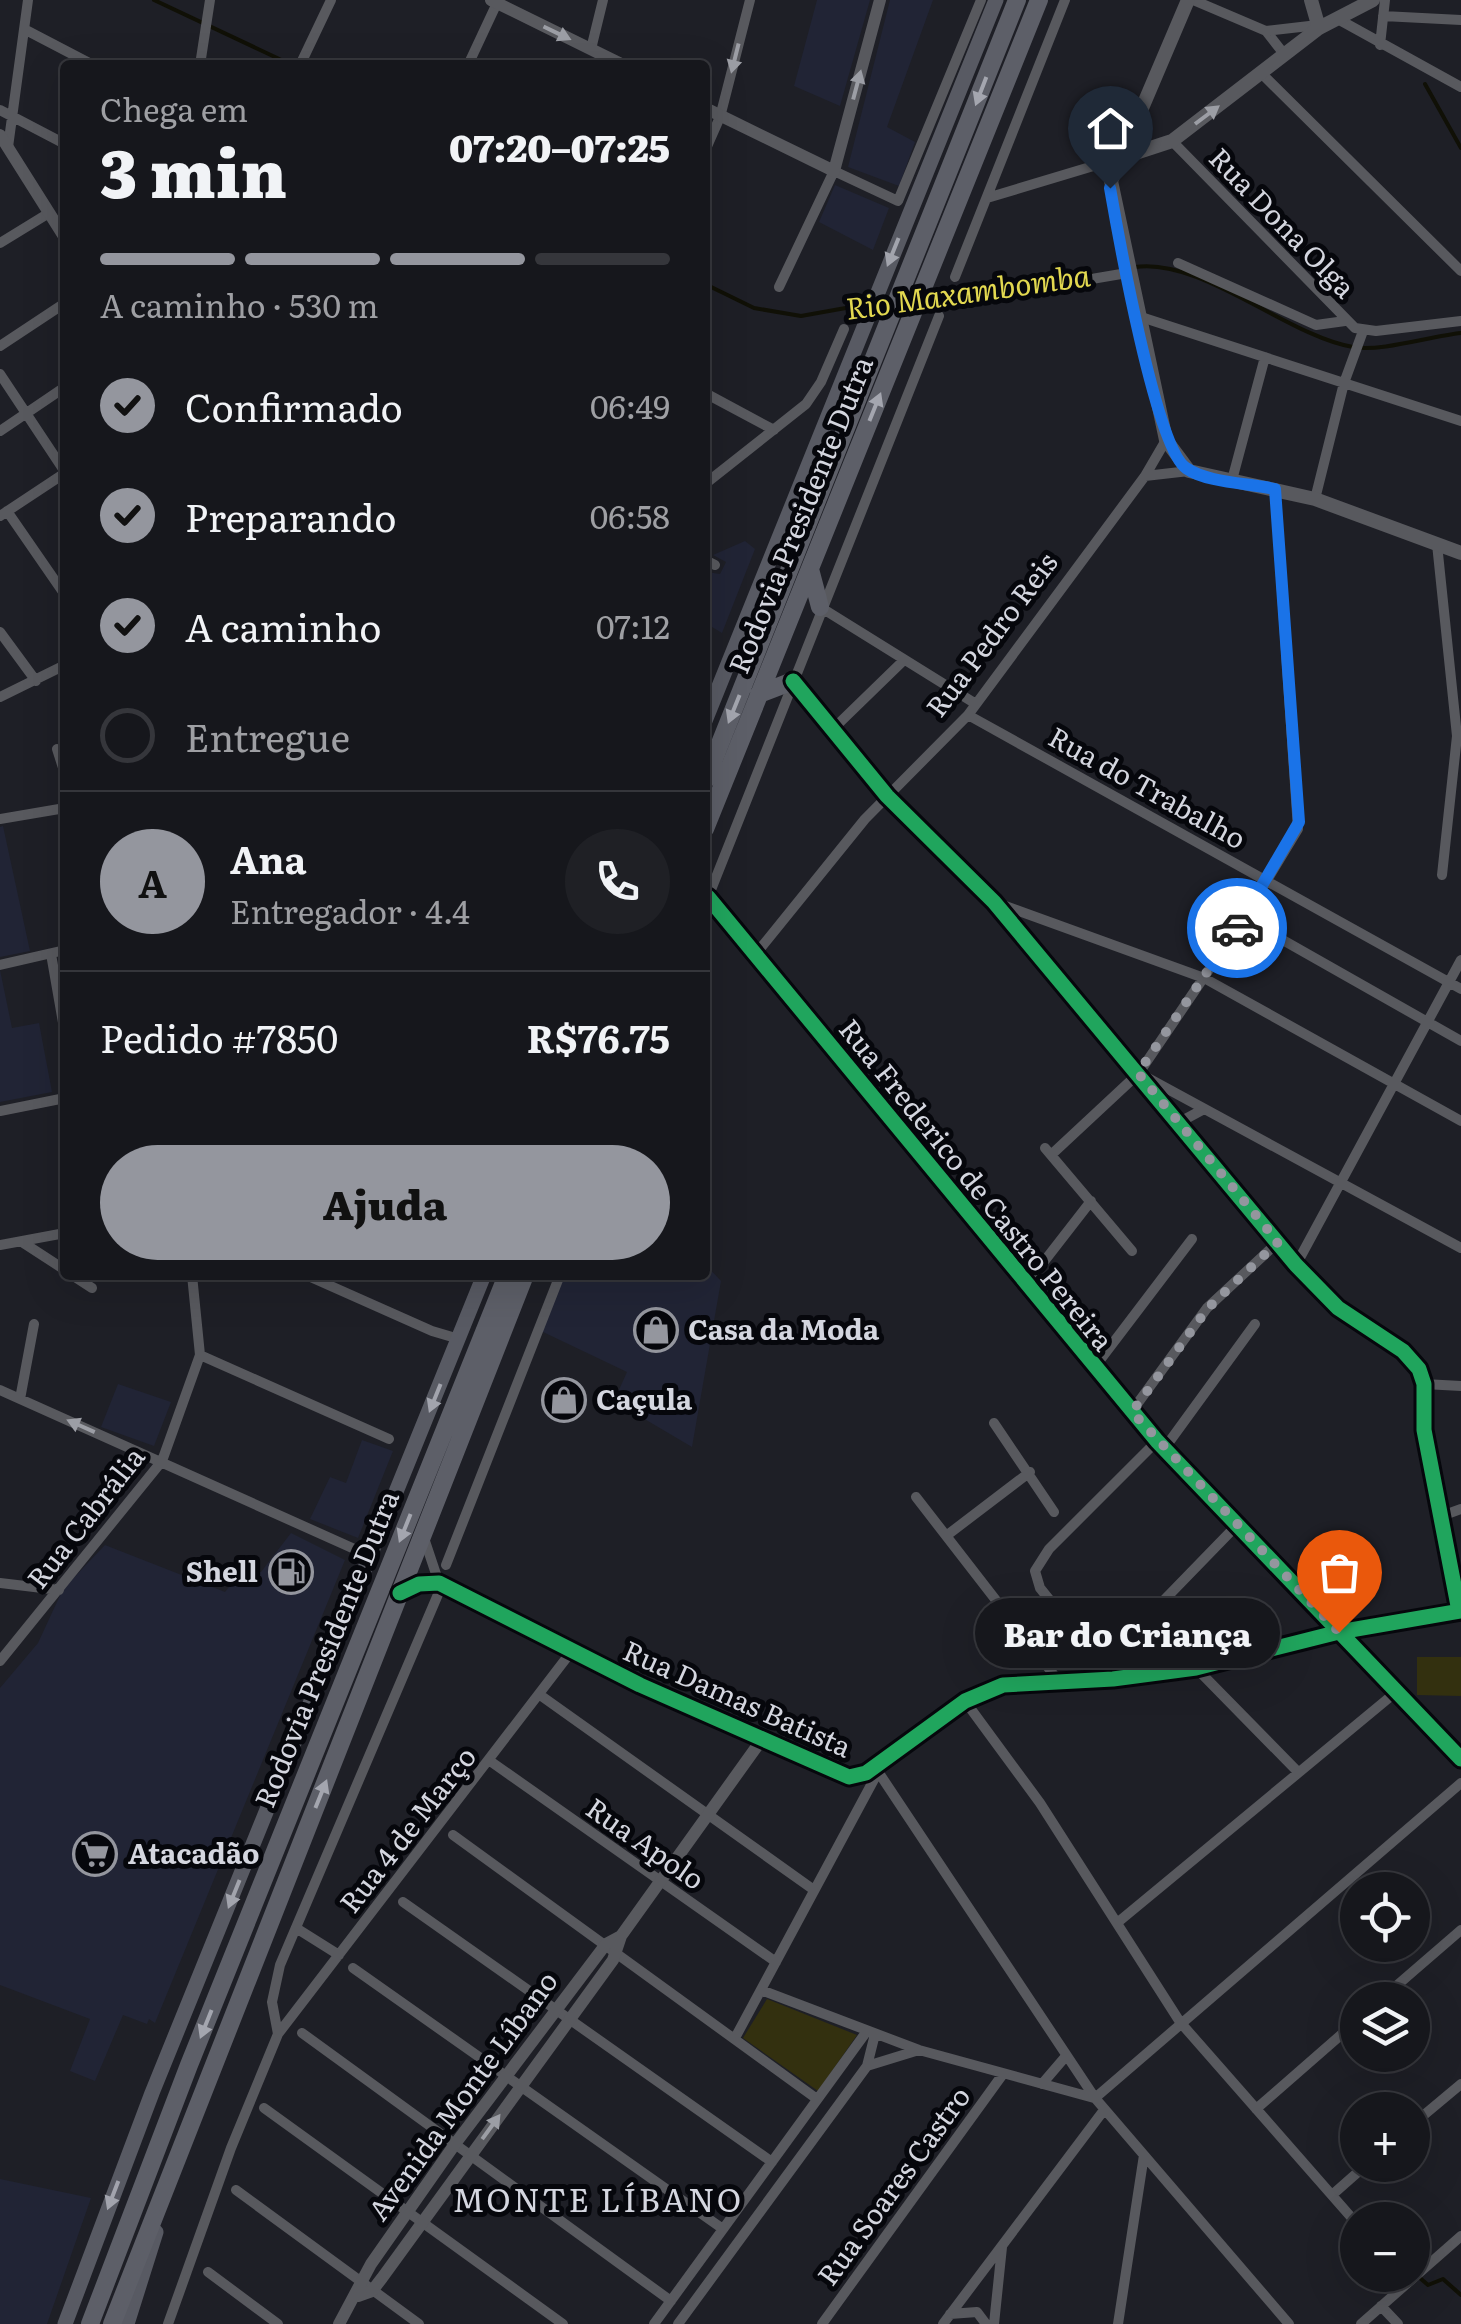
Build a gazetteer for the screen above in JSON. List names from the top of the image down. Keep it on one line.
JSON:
{"streets":{"highway":["Rodovia Presidente Dutra"],"street":["Rua Dona Olga","Rua Pedro Reis","Rua do Trabalho","Rua Frederico de Castro Pereira","Rua Cabrália","Rua Damas Batista","Rua 4 de Março","Rua Apolo","Avenida Monte Líbano","Rua Soares Castro"]},"crossings":[["Rua Pedro Reis","Rua do Trabalho"],["Rua Pedro Reis","Rua Frederico de Castro Pereira"],["Rua Frederico de Castro Pereira","Rua Damas Batista"],["Rua Damas Batista","Rua 4 de Março"],["Rua Damas Batista","Avenida Monte Líbano"],["Rua 4 de Março","Rua Apolo"],["Rua Apolo","Avenida Monte Líbano"]],"districts":["MONTE LÍBANO"],"water":["Rio Maxambomba"],"places":{"shop":["Casa da Moda","Caçula"],"fuel station":["Shell"],"other":["Bar do Criança"],"supermarket":["Atacadão"]},"page":{"heading":["3 min","Chega em","07:20–07:25"],"panel":["Ana","Entregador · 4.4","Pedido #7850","R$76.75"],"bar":"A caminho · 530 m","list":[["Confirmado","06:49"],["Preparando","06:58"],["A caminho","07:12"],"Entregue"],"round":"A","buttons":"Ajuda","bubble":"Bar do Criança","map_buttons":["+","−"]}}
